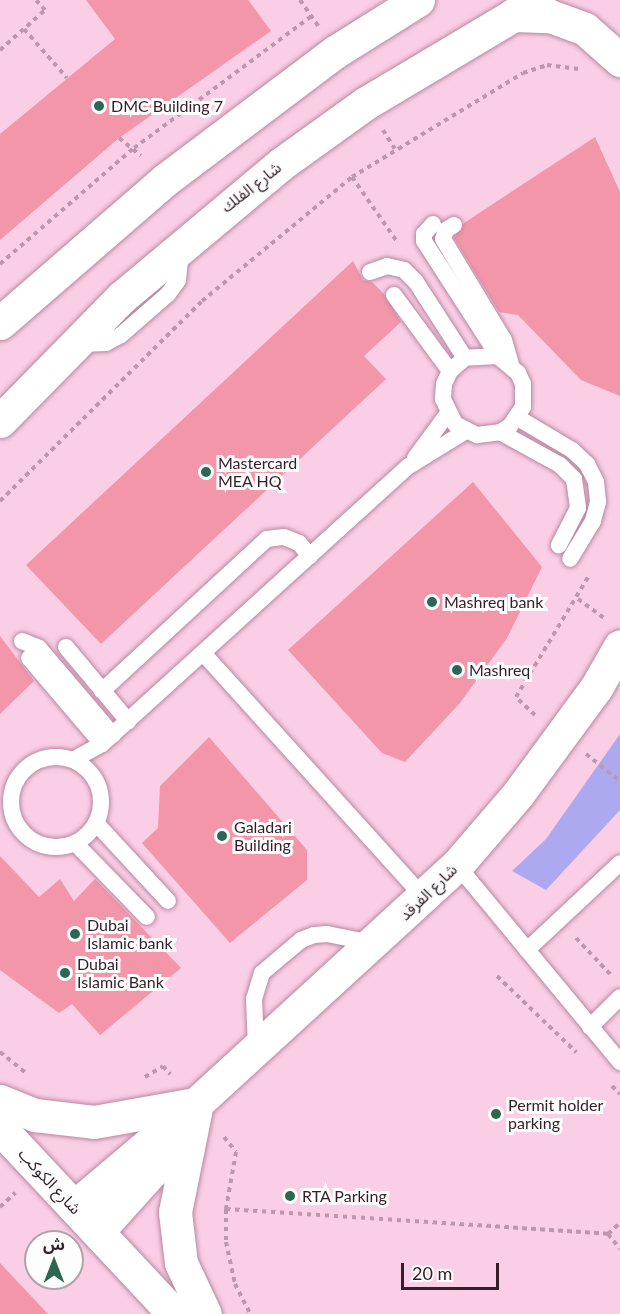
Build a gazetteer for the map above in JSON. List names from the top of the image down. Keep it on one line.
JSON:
{"streets":{"street":["شارع الفلك","شارع الفرقد","شارع الكوكب"]},"crossings":[["شارع الفرقد","شارع الكوكب"]],"places":["DMC Building 7","Mastercard MEA HQ","Mashreq bank","Mashreq","Galadari Building","Dubai Islamic bank","Dubai Islamic Bank","Permit holder parking","RTA Parking"],"scale_bar":"20 m","north":"top"}
